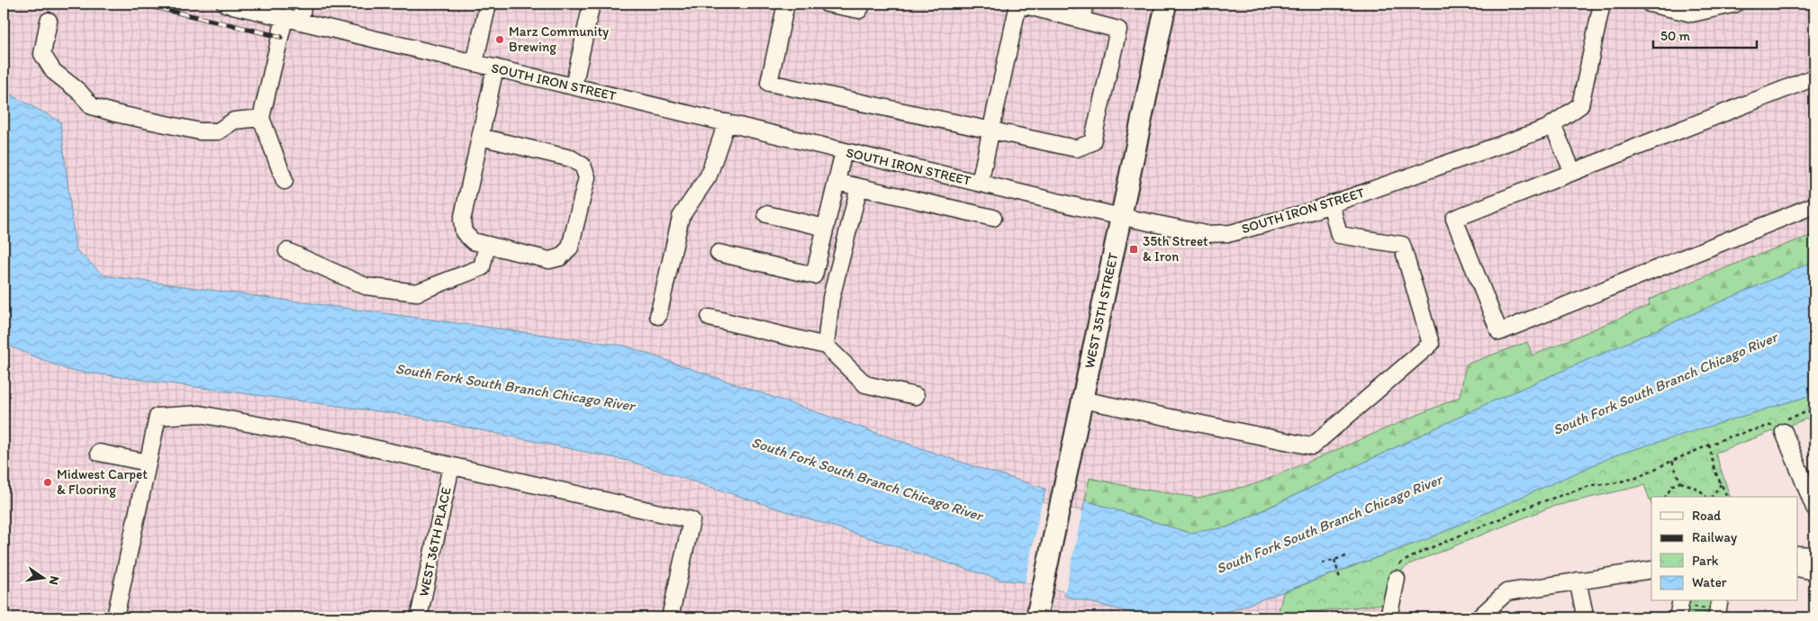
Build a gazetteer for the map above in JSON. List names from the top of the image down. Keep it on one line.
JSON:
{"streets":{"main road":["WEST 35TH STREET"],"street":["SOUTH IRON STREET","WEST 36TH PLACE"]},"crossings":[["SOUTH IRON STREET","WEST 35TH STREET"]],"water":["South Fork South Branch Chicago River"],"places":{"other":["Marz Community Brewing","Midwest Carpet & Flooring"],"transit":["35th Street & Iron"]},"legend":["Road","Railway","Park","Water"],"scale_bar":"50 m","north":"right"}
